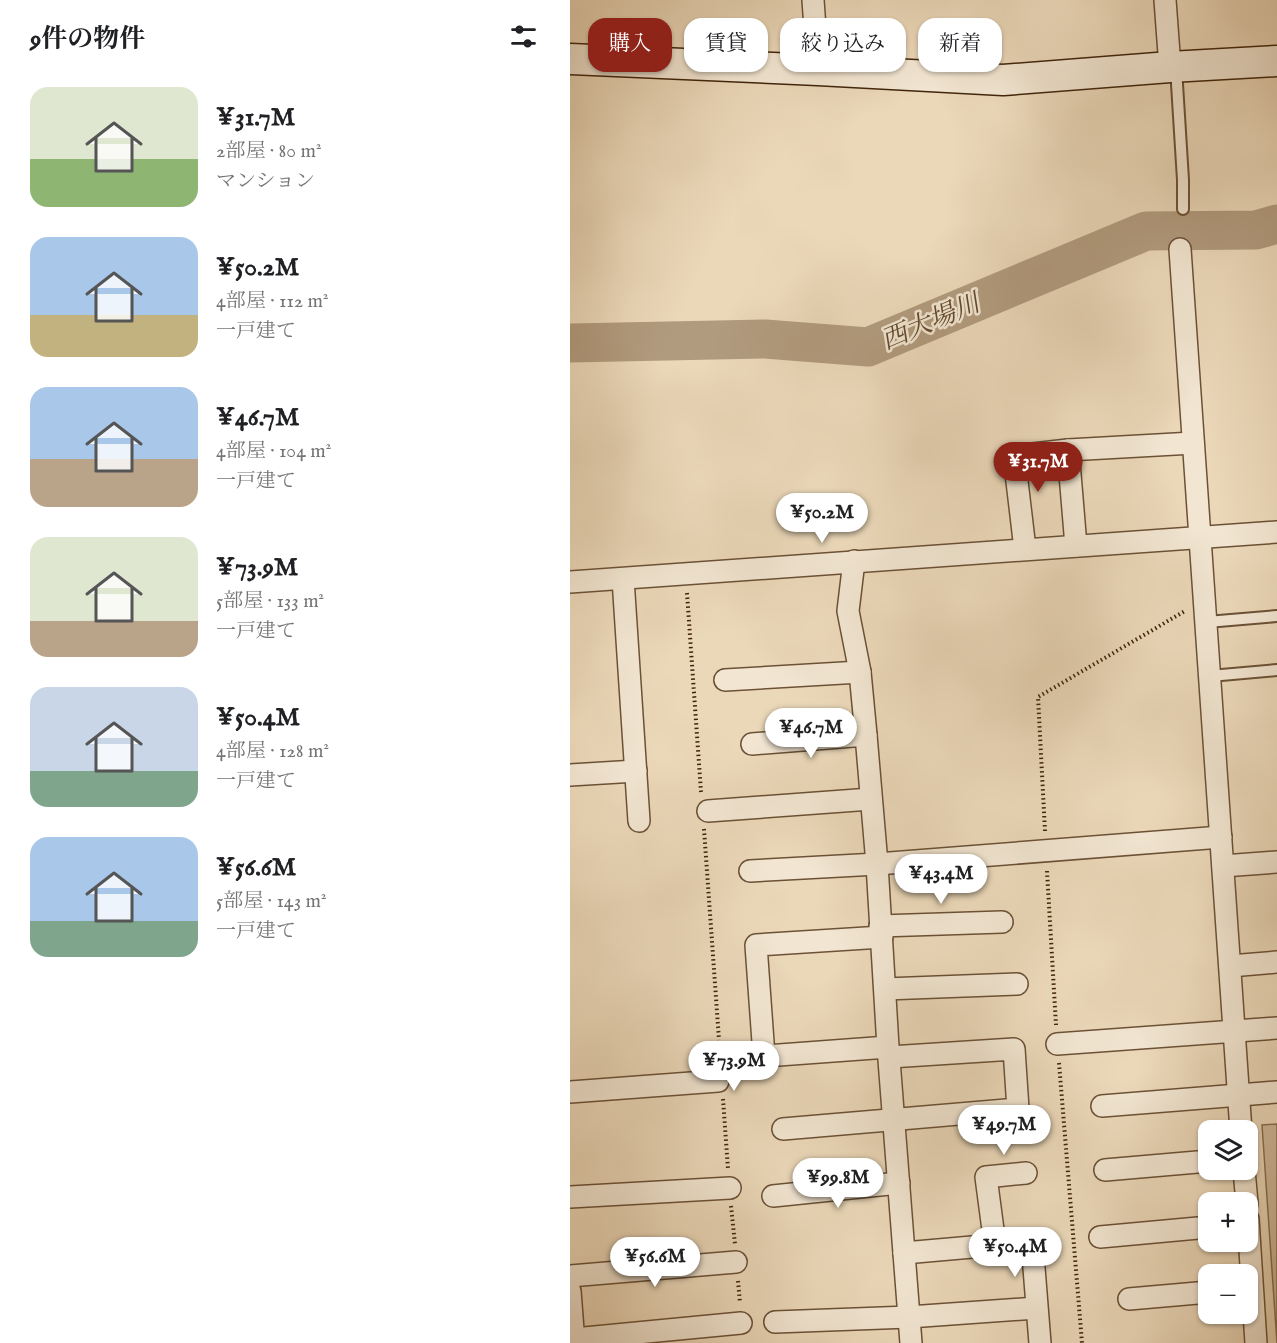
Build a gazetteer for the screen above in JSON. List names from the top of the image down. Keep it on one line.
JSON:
{"water":["西大場川"],"page":{"heading":"9件の物件","chip":["購入","賃貸","絞り込み","新着"],"list":[{"name":"¥31.7M","note":"2部屋 · 80 m² · マンション"},{"name":"¥50.2M","note":"4部屋 · 112 m² · 一戸建て"},{"name":"¥46.7M","note":"4部屋 · 104 m² · 一戸建て"},{"name":"¥73.9M","note":"5部屋 · 133 m² · 一戸建て"},{"name":"¥50.4M","note":"4部屋 · 128 m² · 一戸建て"},{"name":"¥56.6M","note":"5部屋 · 143 m² · 一戸建て"}],"price":["¥31.7M","¥50.2M","¥46.7M","¥43.4M","¥73.9M","¥49.7M","¥99.8M","¥50.4M","¥56.6M"],"map_buttons":["+","−"]}}
